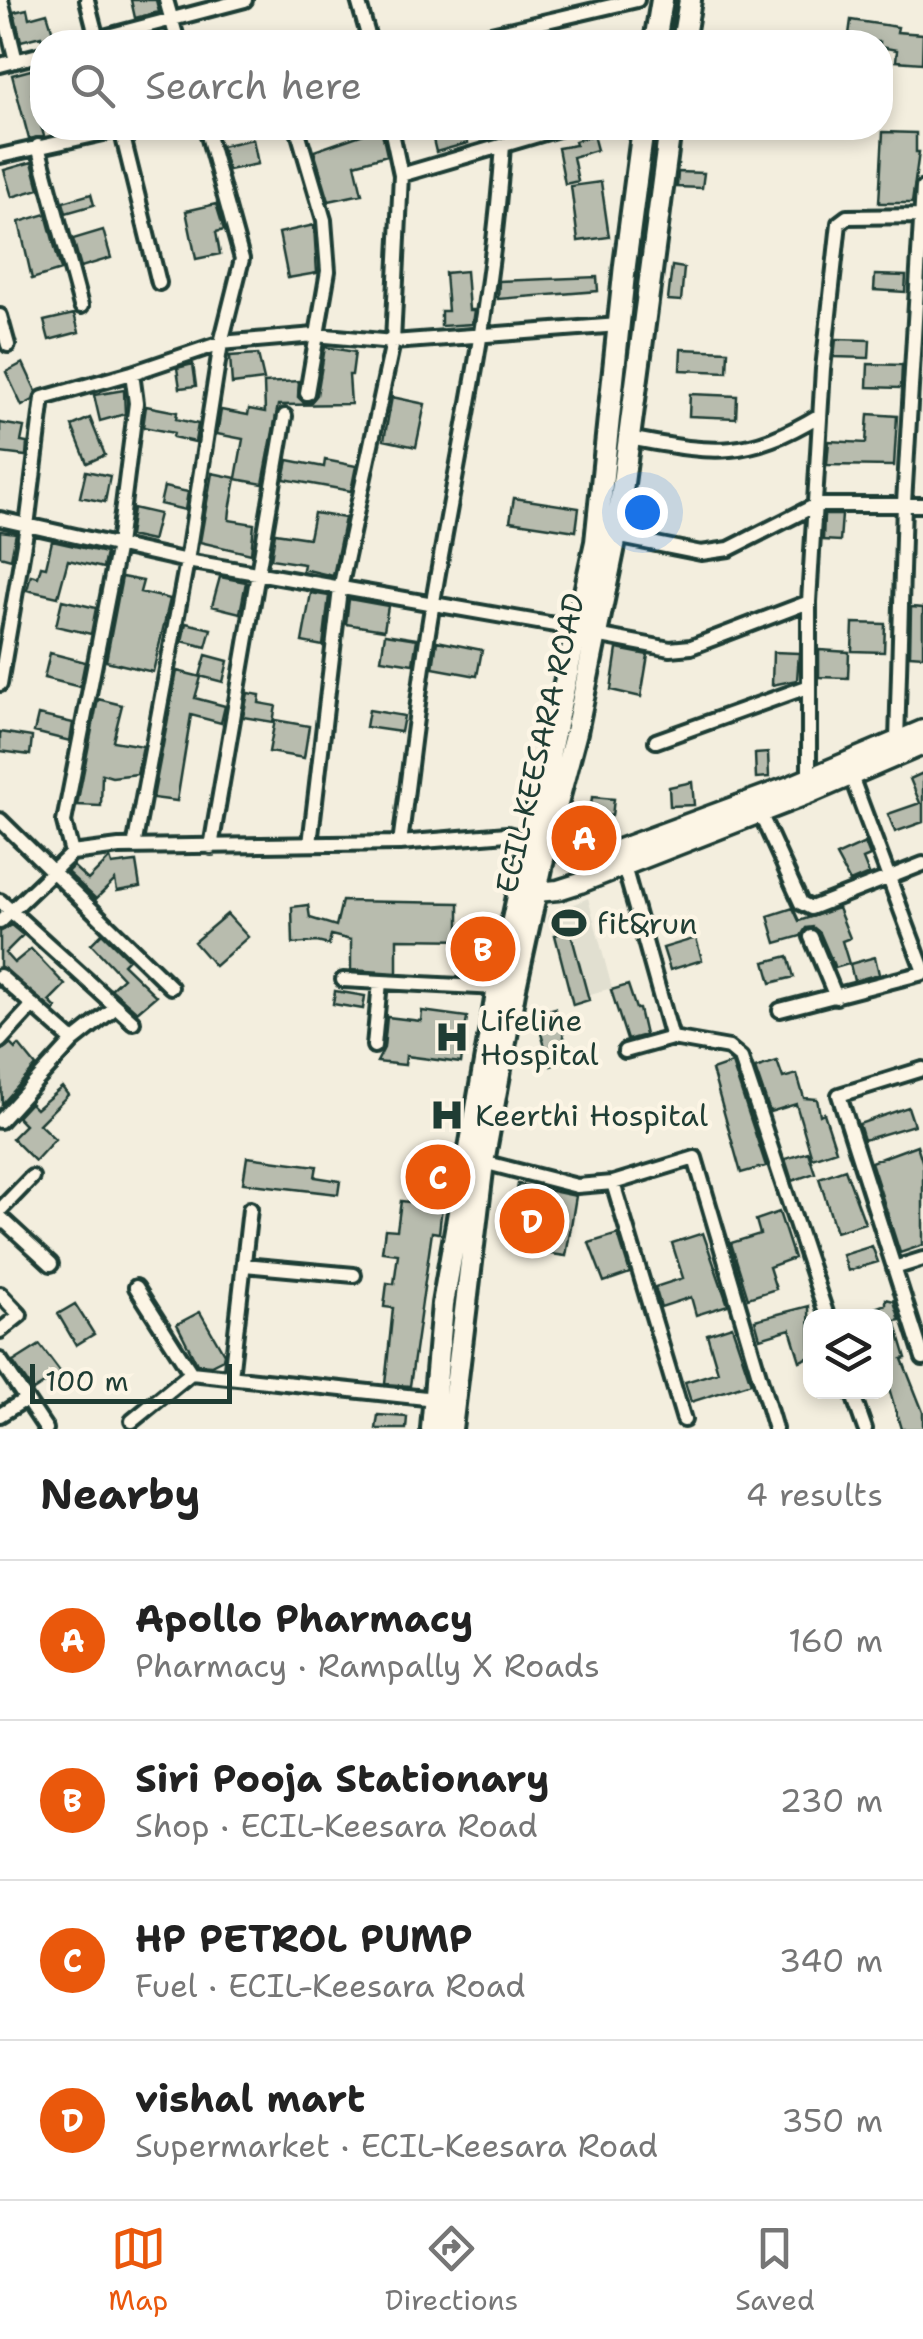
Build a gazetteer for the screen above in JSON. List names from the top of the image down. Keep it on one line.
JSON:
{"streets":{"main road":["ECIL-KEESARA ROAD"]},"places":{"sports":["fit&run"],"hospital":["Lifeline Hospital","Keerthi Hospital"]},"scale_bar":"100 m","page":{"search":"Search here","pins":["A","B","C","D"],"scale":"100 m","heading":["Nearby","4 results"],"list":[{"mark":"A","name":"Apollo Pharmacy","note":"Pharmacy · Rampally X Roads","value":"160 m"},{"mark":"B","name":"Siri Pooja Stationary","note":"Shop · ECIL-Keesara Road","value":"230 m"},{"mark":"C","name":"HP PETROL PUMP","note":"Fuel · ECIL-Keesara Road","value":"340 m"},{"mark":"D","name":"vishal mart","note":"Supermarket · ECIL-Keesara Road","value":"350 m"}],"nav":["Map","Directions","Saved"]}}
